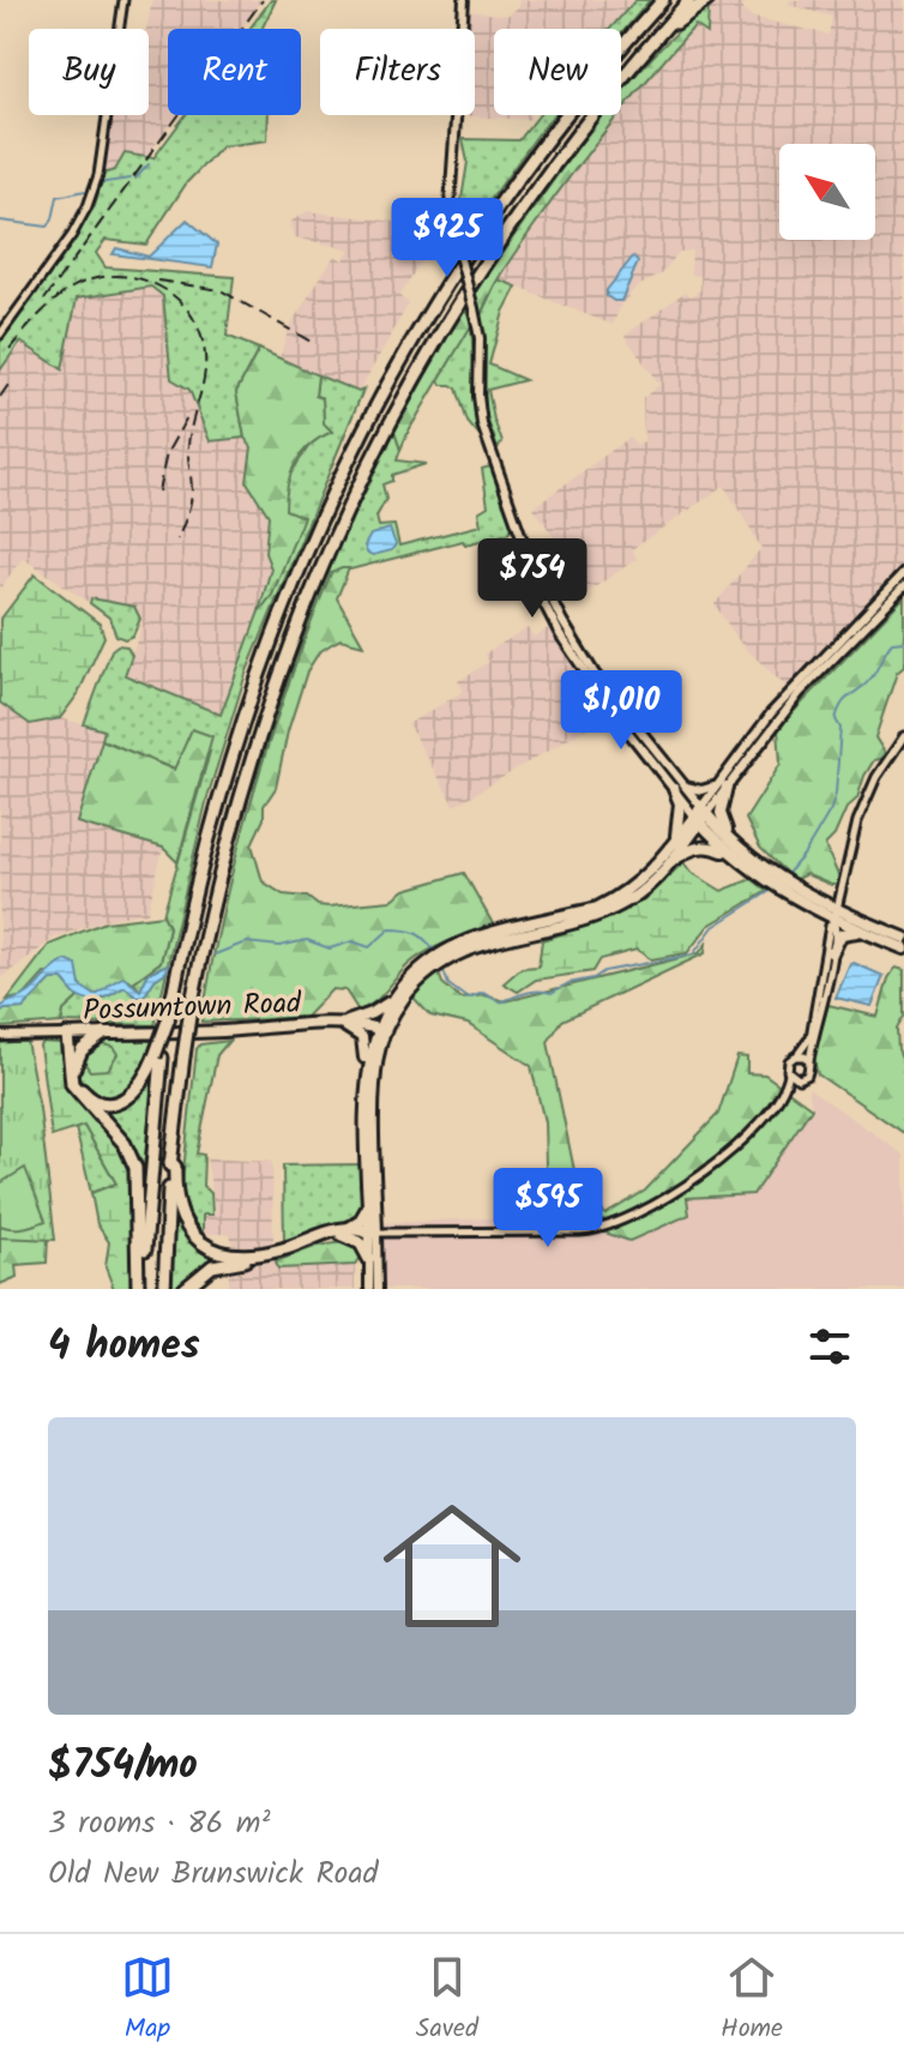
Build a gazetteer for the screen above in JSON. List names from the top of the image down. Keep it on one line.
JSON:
{"streets":{"highway":["Possumtown Road"]},"north":"top left","page":{"chip":["Buy","Rent","Filters","New"],"price":["$925","$754","$1,010","$595"],"heading":"4 homes","list":[{"name":"$754/mo","note":"3 rooms · 86 m² · Old New Brunswick Road"}],"tabs":["Map","Saved","Home"]}}
